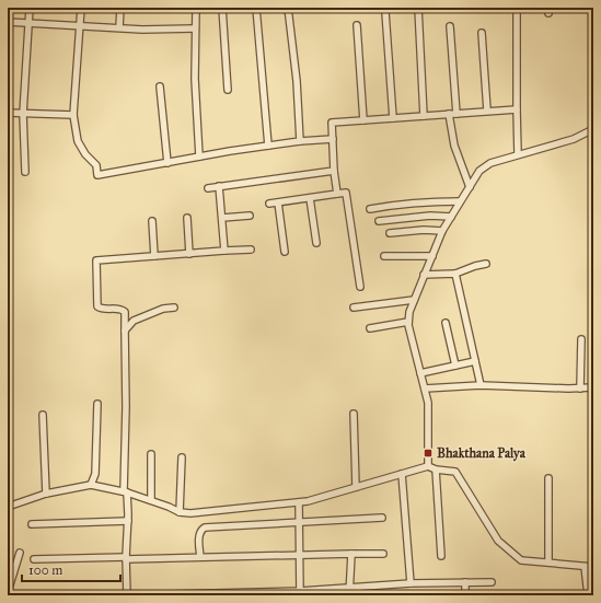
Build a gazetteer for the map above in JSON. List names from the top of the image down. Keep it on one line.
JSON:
{"places":{"transit":["Bhakthana Palya"]},"scale_bar":"100 m"}
